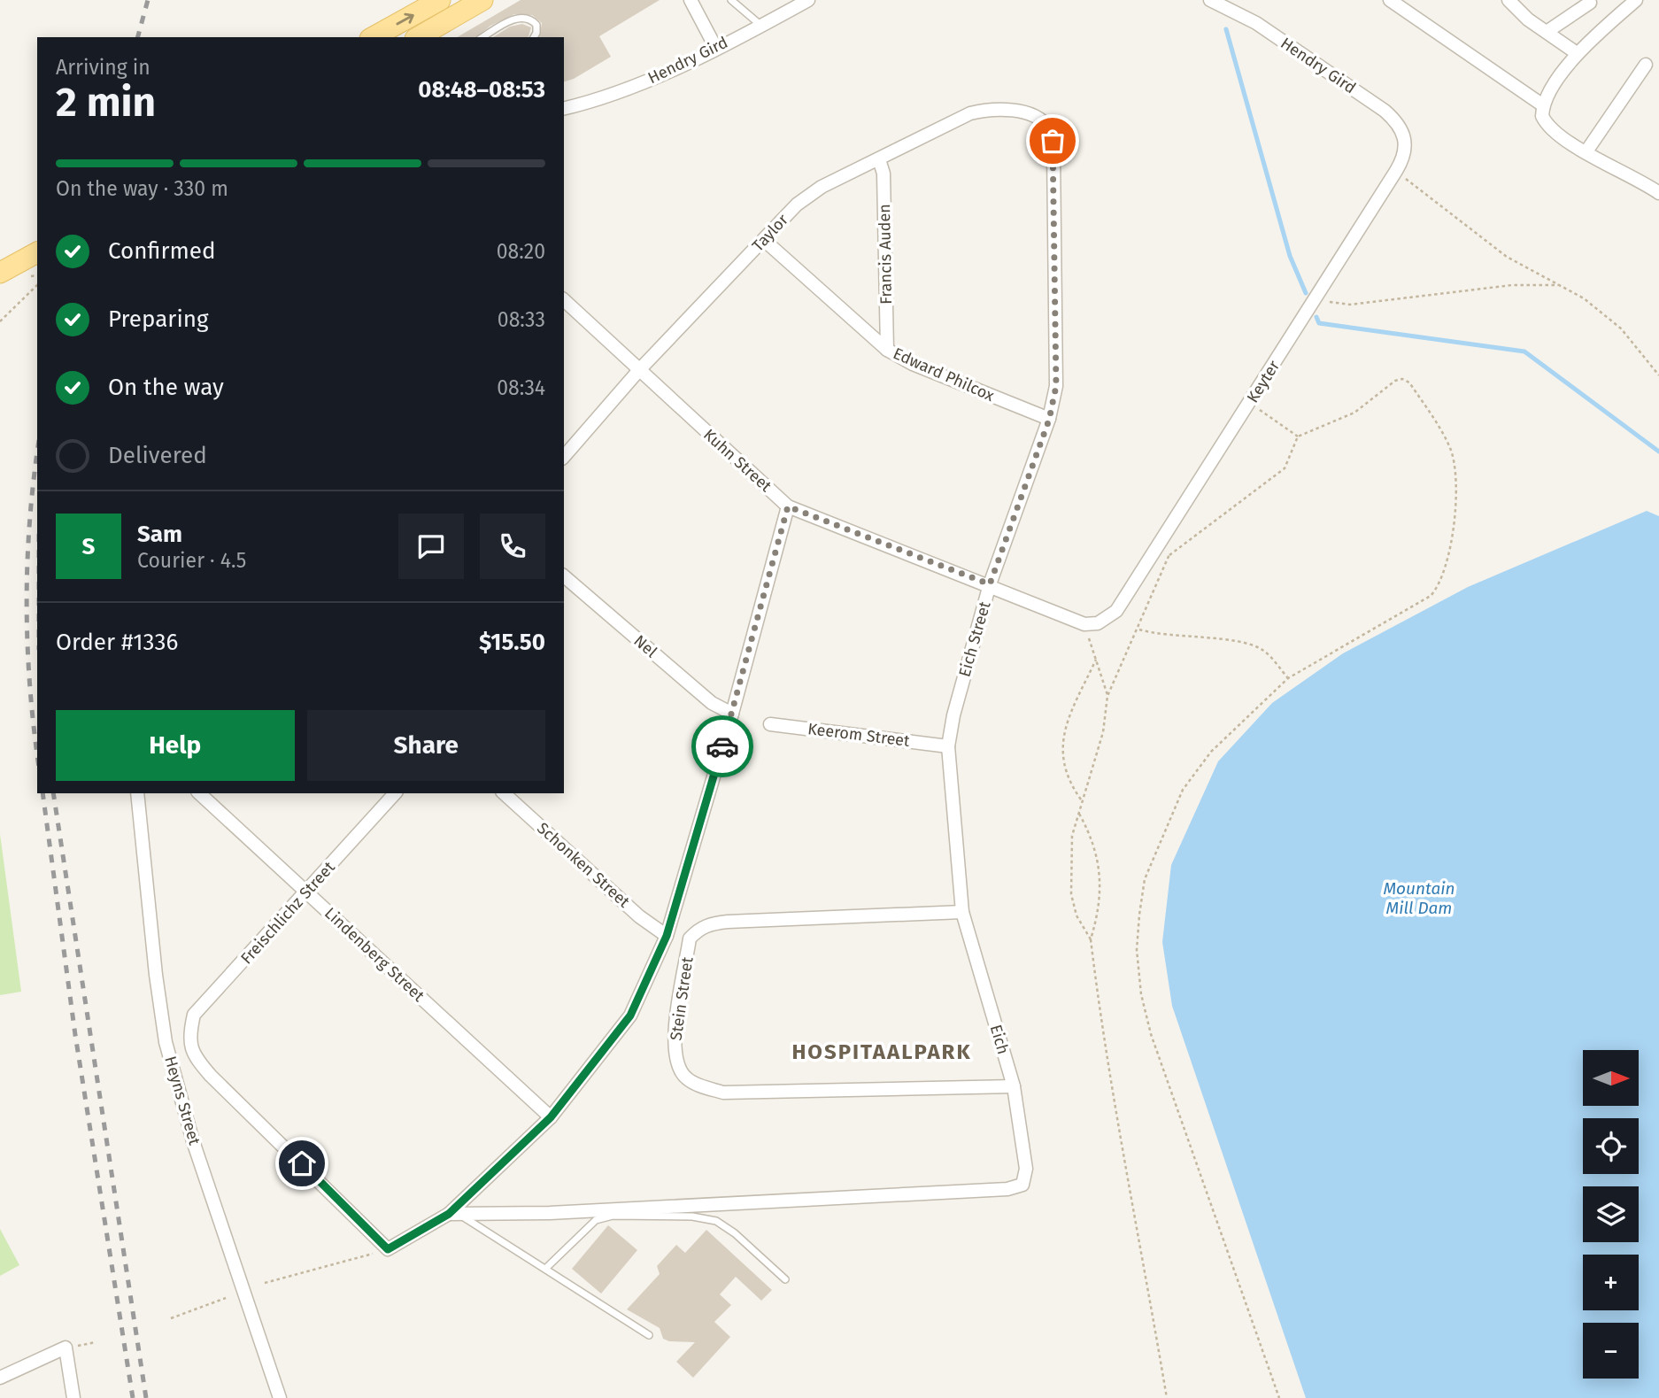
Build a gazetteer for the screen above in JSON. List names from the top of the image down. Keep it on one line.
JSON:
{"streets":{"street":["Hendry Gird","Taylor","Francis Auden","Edward Philcox","Keyter","Kuhn Street","Eich Street","Nel","Keerom Street","Schonken Street","Freischlichz Street","Lindenberg Street","Stein Street","Eich","Heyns Street"]},"crossings":[["Hendry Gird","Keyter"],["Taylor","Francis Auden"],["Taylor","Edward Philcox"],["Taylor","Kuhn Street"],["Taylor","Eich Street"],["Francis Auden","Edward Philcox"],["Edward Philcox","Eich Street"],["Keyter","Kuhn Street"],["Kuhn Street","Eich Street"],["Eich Street","Keerom Street"],["Eich Street","Stein Street"],["Eich Street","Eich"],["Freischlichz Street","Lindenberg Street"],["Stein Street","Eich"]],"districts":["HOSPITAALPARK"],"water":["Mountain Mill Dam"],"north":"right","page":{"heading":["2 min","Arriving in","08:48–08:53"],"panel":["Sam","Courier · 4.5","Order #1336","$15.50"],"bar":"On the way · 330 m","list":[["Confirmed","08:20"],["Preparing","08:33"],["On the way","08:34"],"Delivered"],"round":"S","buttons":["Help","Share"],"map_buttons":["+","−"]}}
